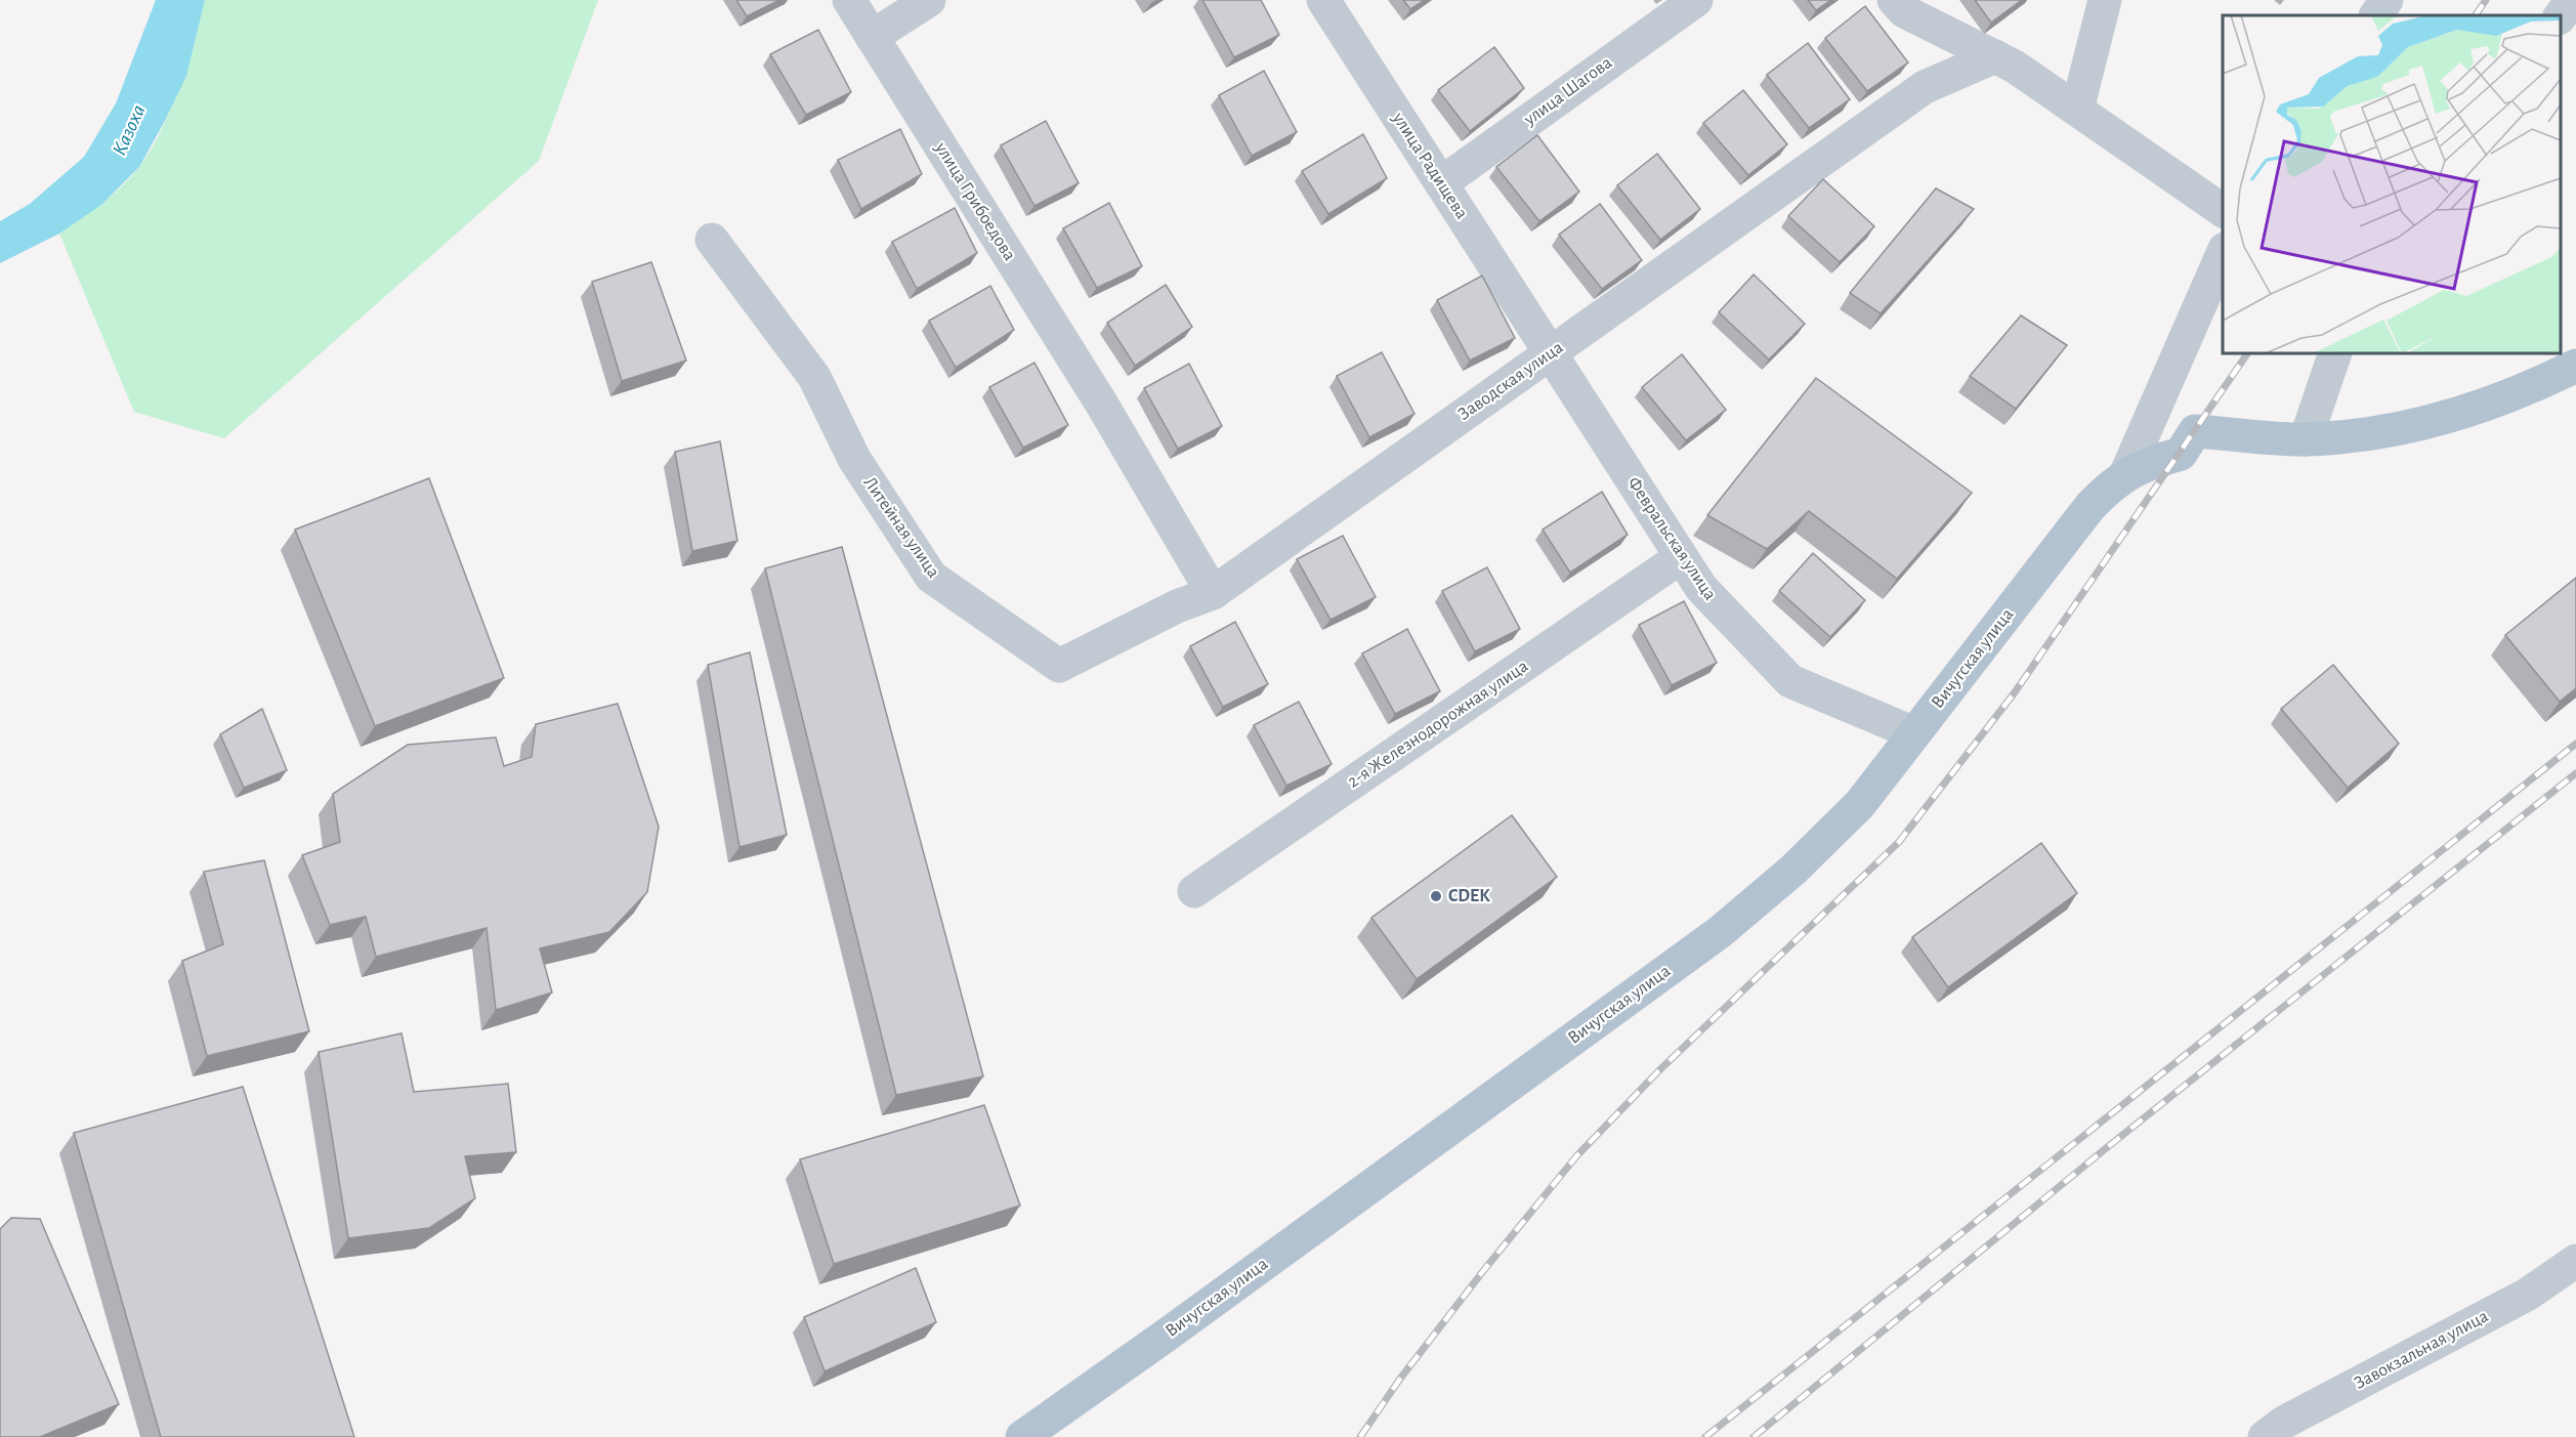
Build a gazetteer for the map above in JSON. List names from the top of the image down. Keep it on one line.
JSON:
{"streets":{"main road":["Вичугская улица"],"street":["улица Шагова","улица Радищева","улица Грибоедова","Заводская улица","Литейная улица","Февральская улица","2-я Железнодорожная улица","Завокзальная улица"]},"crossings":[["улица Шагова","улица Радищева"],["улица Радищева","Заводская улица"],["улица Радищева","Февральская улица"],["улица Грибоедова","Заводская улица"],["улица Грибоедова","Литейная улица"],["Заводская улица","Литейная улица"],["Заводская улица","Февральская улица"],["Февральская улица","Вичугская улица"],["Февральская улица","2-я Железнодорожная улица"]],"water":["Казоха"],"places":["CDEK"]}
